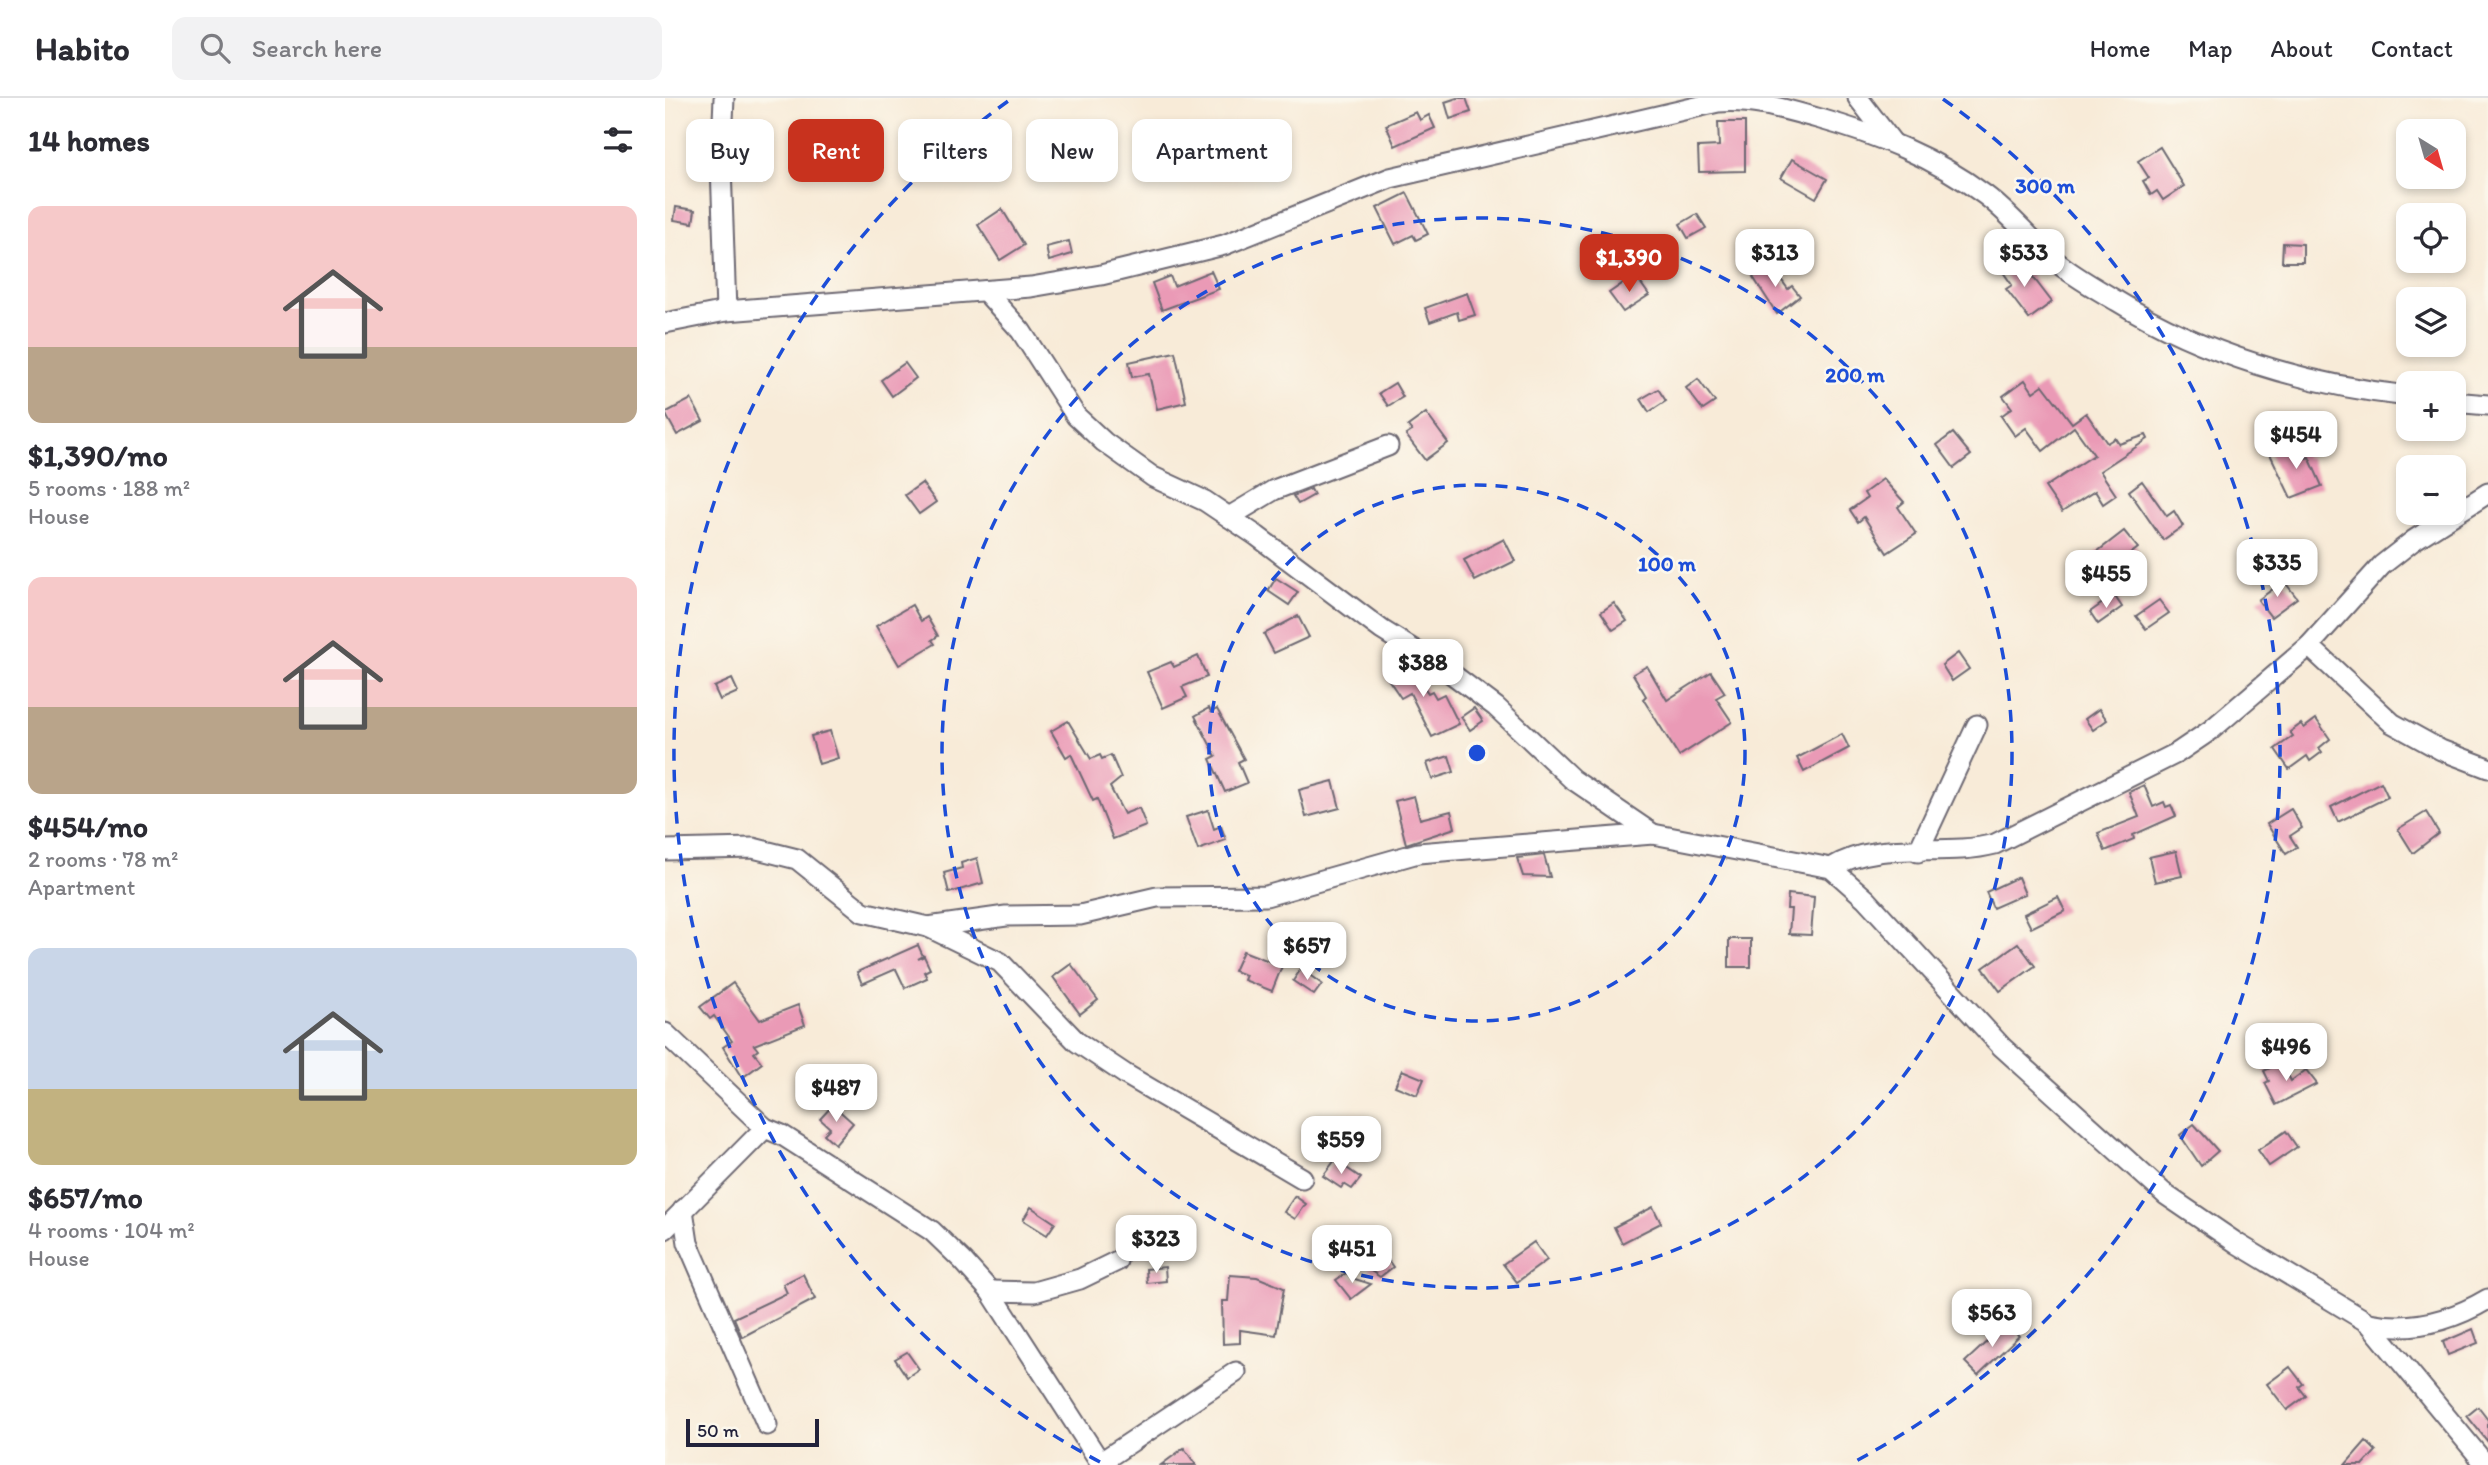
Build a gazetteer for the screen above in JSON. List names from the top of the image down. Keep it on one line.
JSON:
{"scale_bar":"50 m","north":"bottom right","page":{"header":"Habito","search":"Search here","nav":["Home","Map","About","Contact"],"heading":"14 homes","map_buttons":["+","−"],"chip":["Buy","Rent","Filters","New","Apartment"],"list":[{"name":"$1,390/mo","note":"5 rooms · 188 m² · House"},{"name":"$454/mo","note":"2 rooms · 78 m² · Apartment"},{"name":"$657/mo","note":"4 rooms · 104 m² · House"}],"price":["$313","$533","$1,390","$454","$335","$455","$388","$657","$496","$487","$559","$323","$451","$563"],"scale":"50 m"},"rings":["300 m","200 m","100 m"]}
